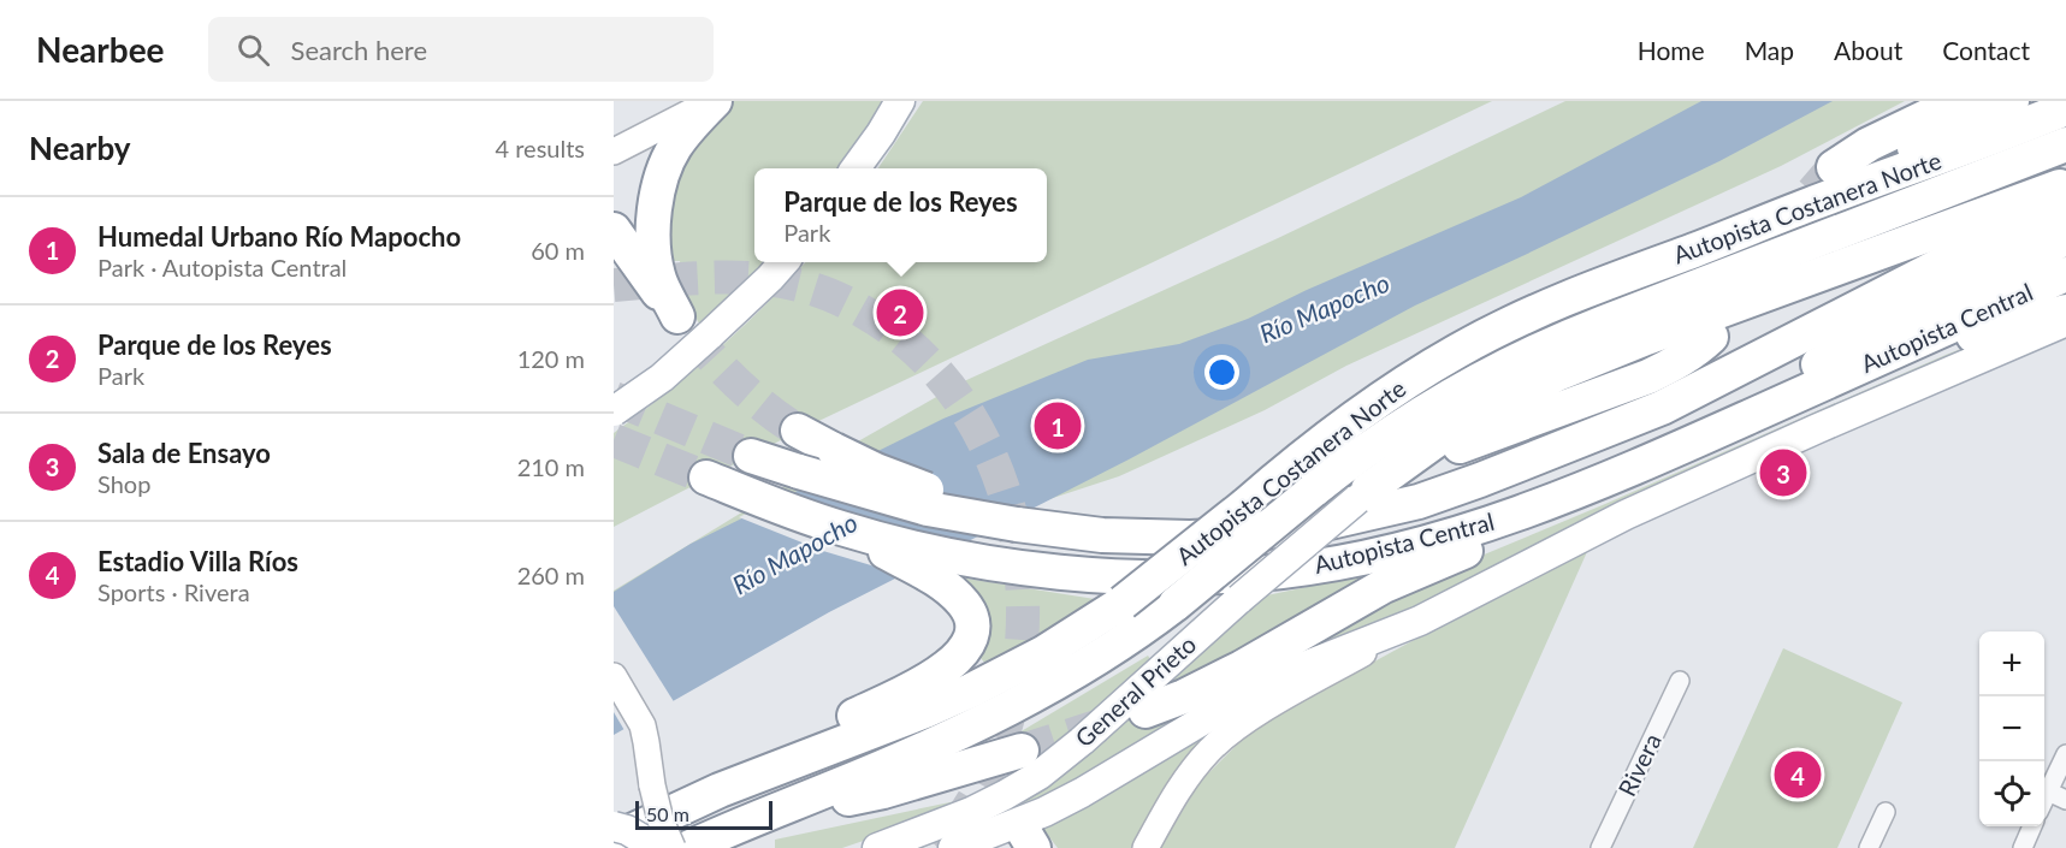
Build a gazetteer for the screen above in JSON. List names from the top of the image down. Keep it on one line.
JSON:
{"streets":{"highway":["Autopista Costanera Norte","Autopista Central"],"main road":["General Prieto"],"street":["Rivera"]},"water":["Río Mapocho"],"scale_bar":"50 m","page":{"header":"Nearbee","search":"Search here","nav":["Home","Map","About","Contact"],"heading":["Nearby","4 results"],"popup":["Parque de los Reyes","Park"],"list":[{"mark":"1","name":"Humedal Urbano Río Mapocho","note":"Park · Autopista Central","value":"60 m"},{"mark":"2","name":"Parque de los Reyes","note":"Park","value":"120 m"},{"mark":"3","name":"Sala de Ensayo","note":"Shop","value":"210 m"},{"mark":"4","name":"Estadio Villa Ríos","note":"Sports · Rivera","value":"260 m"}],"pins":["2","1","3","4"],"map_buttons":["+","−"],"scale":"50 m"}}
